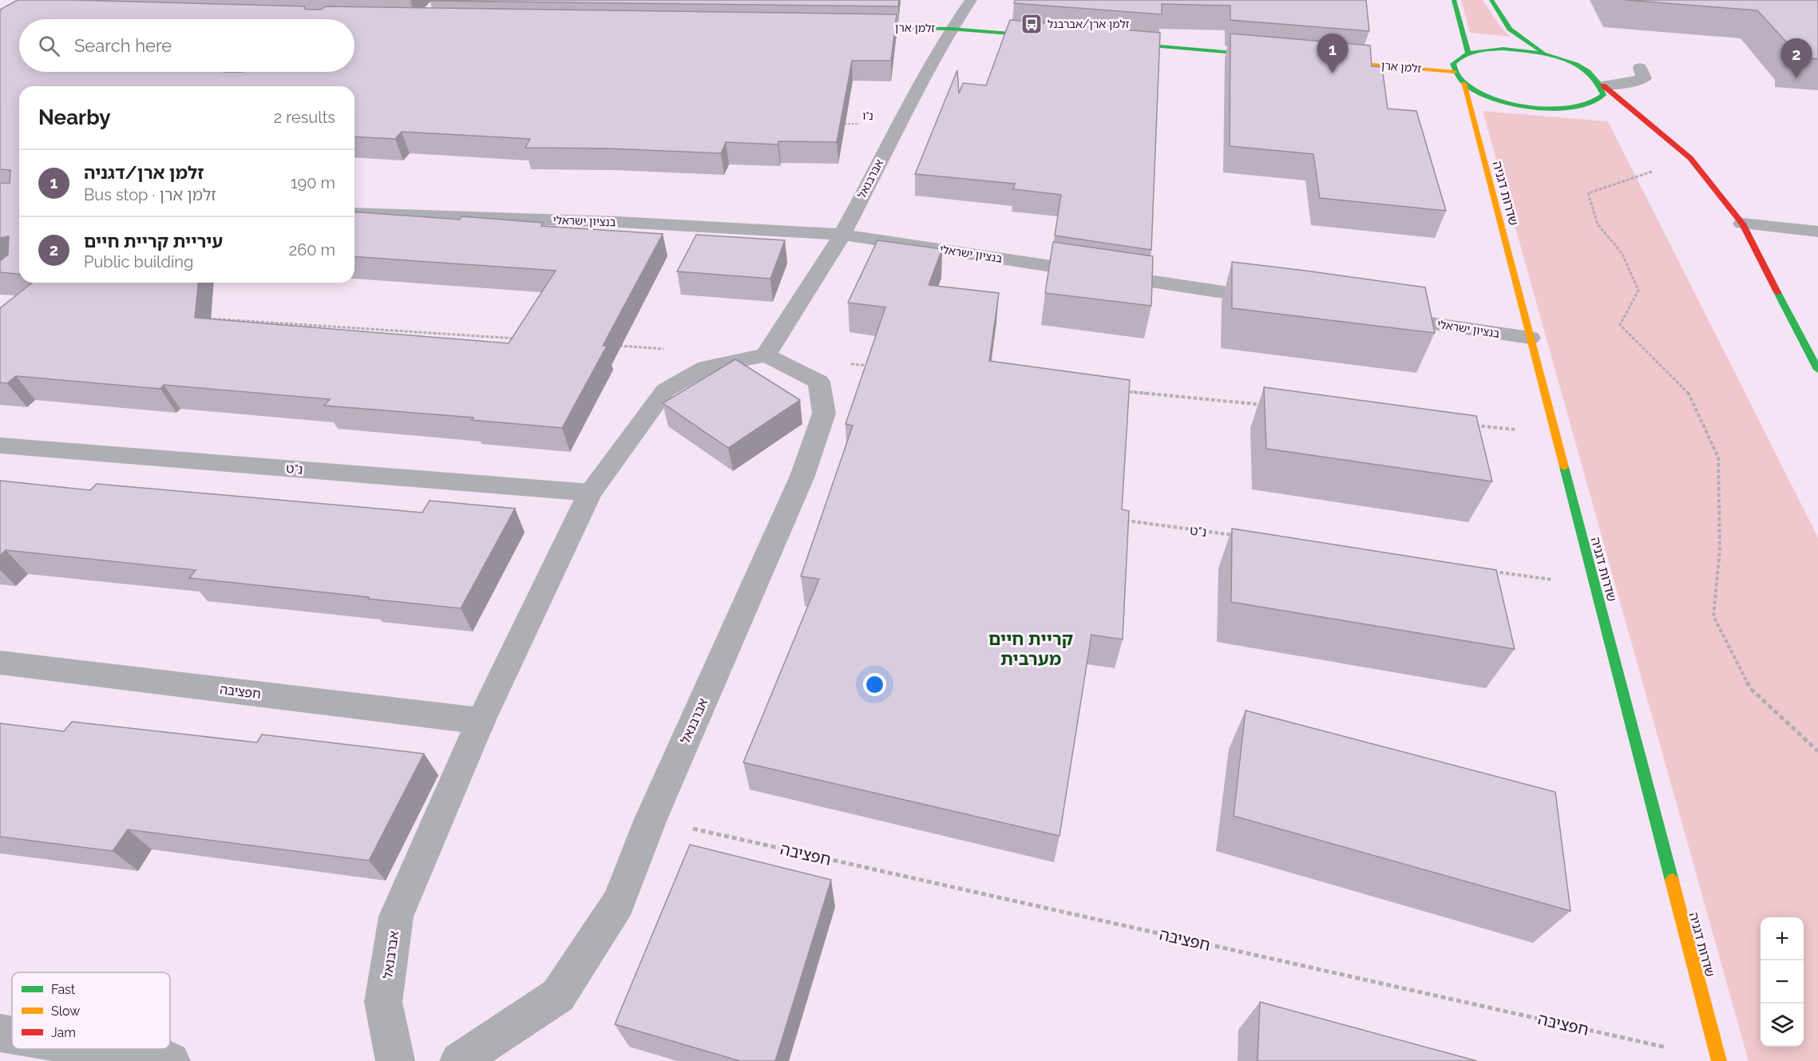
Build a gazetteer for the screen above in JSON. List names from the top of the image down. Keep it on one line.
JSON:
{"streets":{"street":["זלמן ארן","אברבנאל","שדרות דגניה","בנציון ישראלי","נ\"ט","חפציבה"],"path":["נ\"ו"]},"crossings":[["זלמן ארן","אברבנאל"],["זלמן ארן","שדרות דגניה"],["נ\"ו","אברבנאל"],["אברבנאל","בנציון ישראלי"],["אברבנאל","נ\"ט"],["אברבנאל","חפציבה"],["שדרות דגניה","בנציון ישראלי"],["שדרות דגניה","חפציבה"]],"districts":["קריית חיים מערבית"],"places":{"bus stop":["זלמן ארן/אברבנל"]},"legend":["Fast","Slow","Jam"],"page":{"search":"Search here","pins":["1","2"],"heading":["Nearby","2 results"],"list":[{"mark":"1","name":"זלמן ארן/דגניה","note":"Bus stop · זלמן ארן","value":"190 m"},{"mark":"2","name":"עיריית קריית חיים","note":"Public building","value":"260 m"}],"map_buttons":["+","−"]}}
